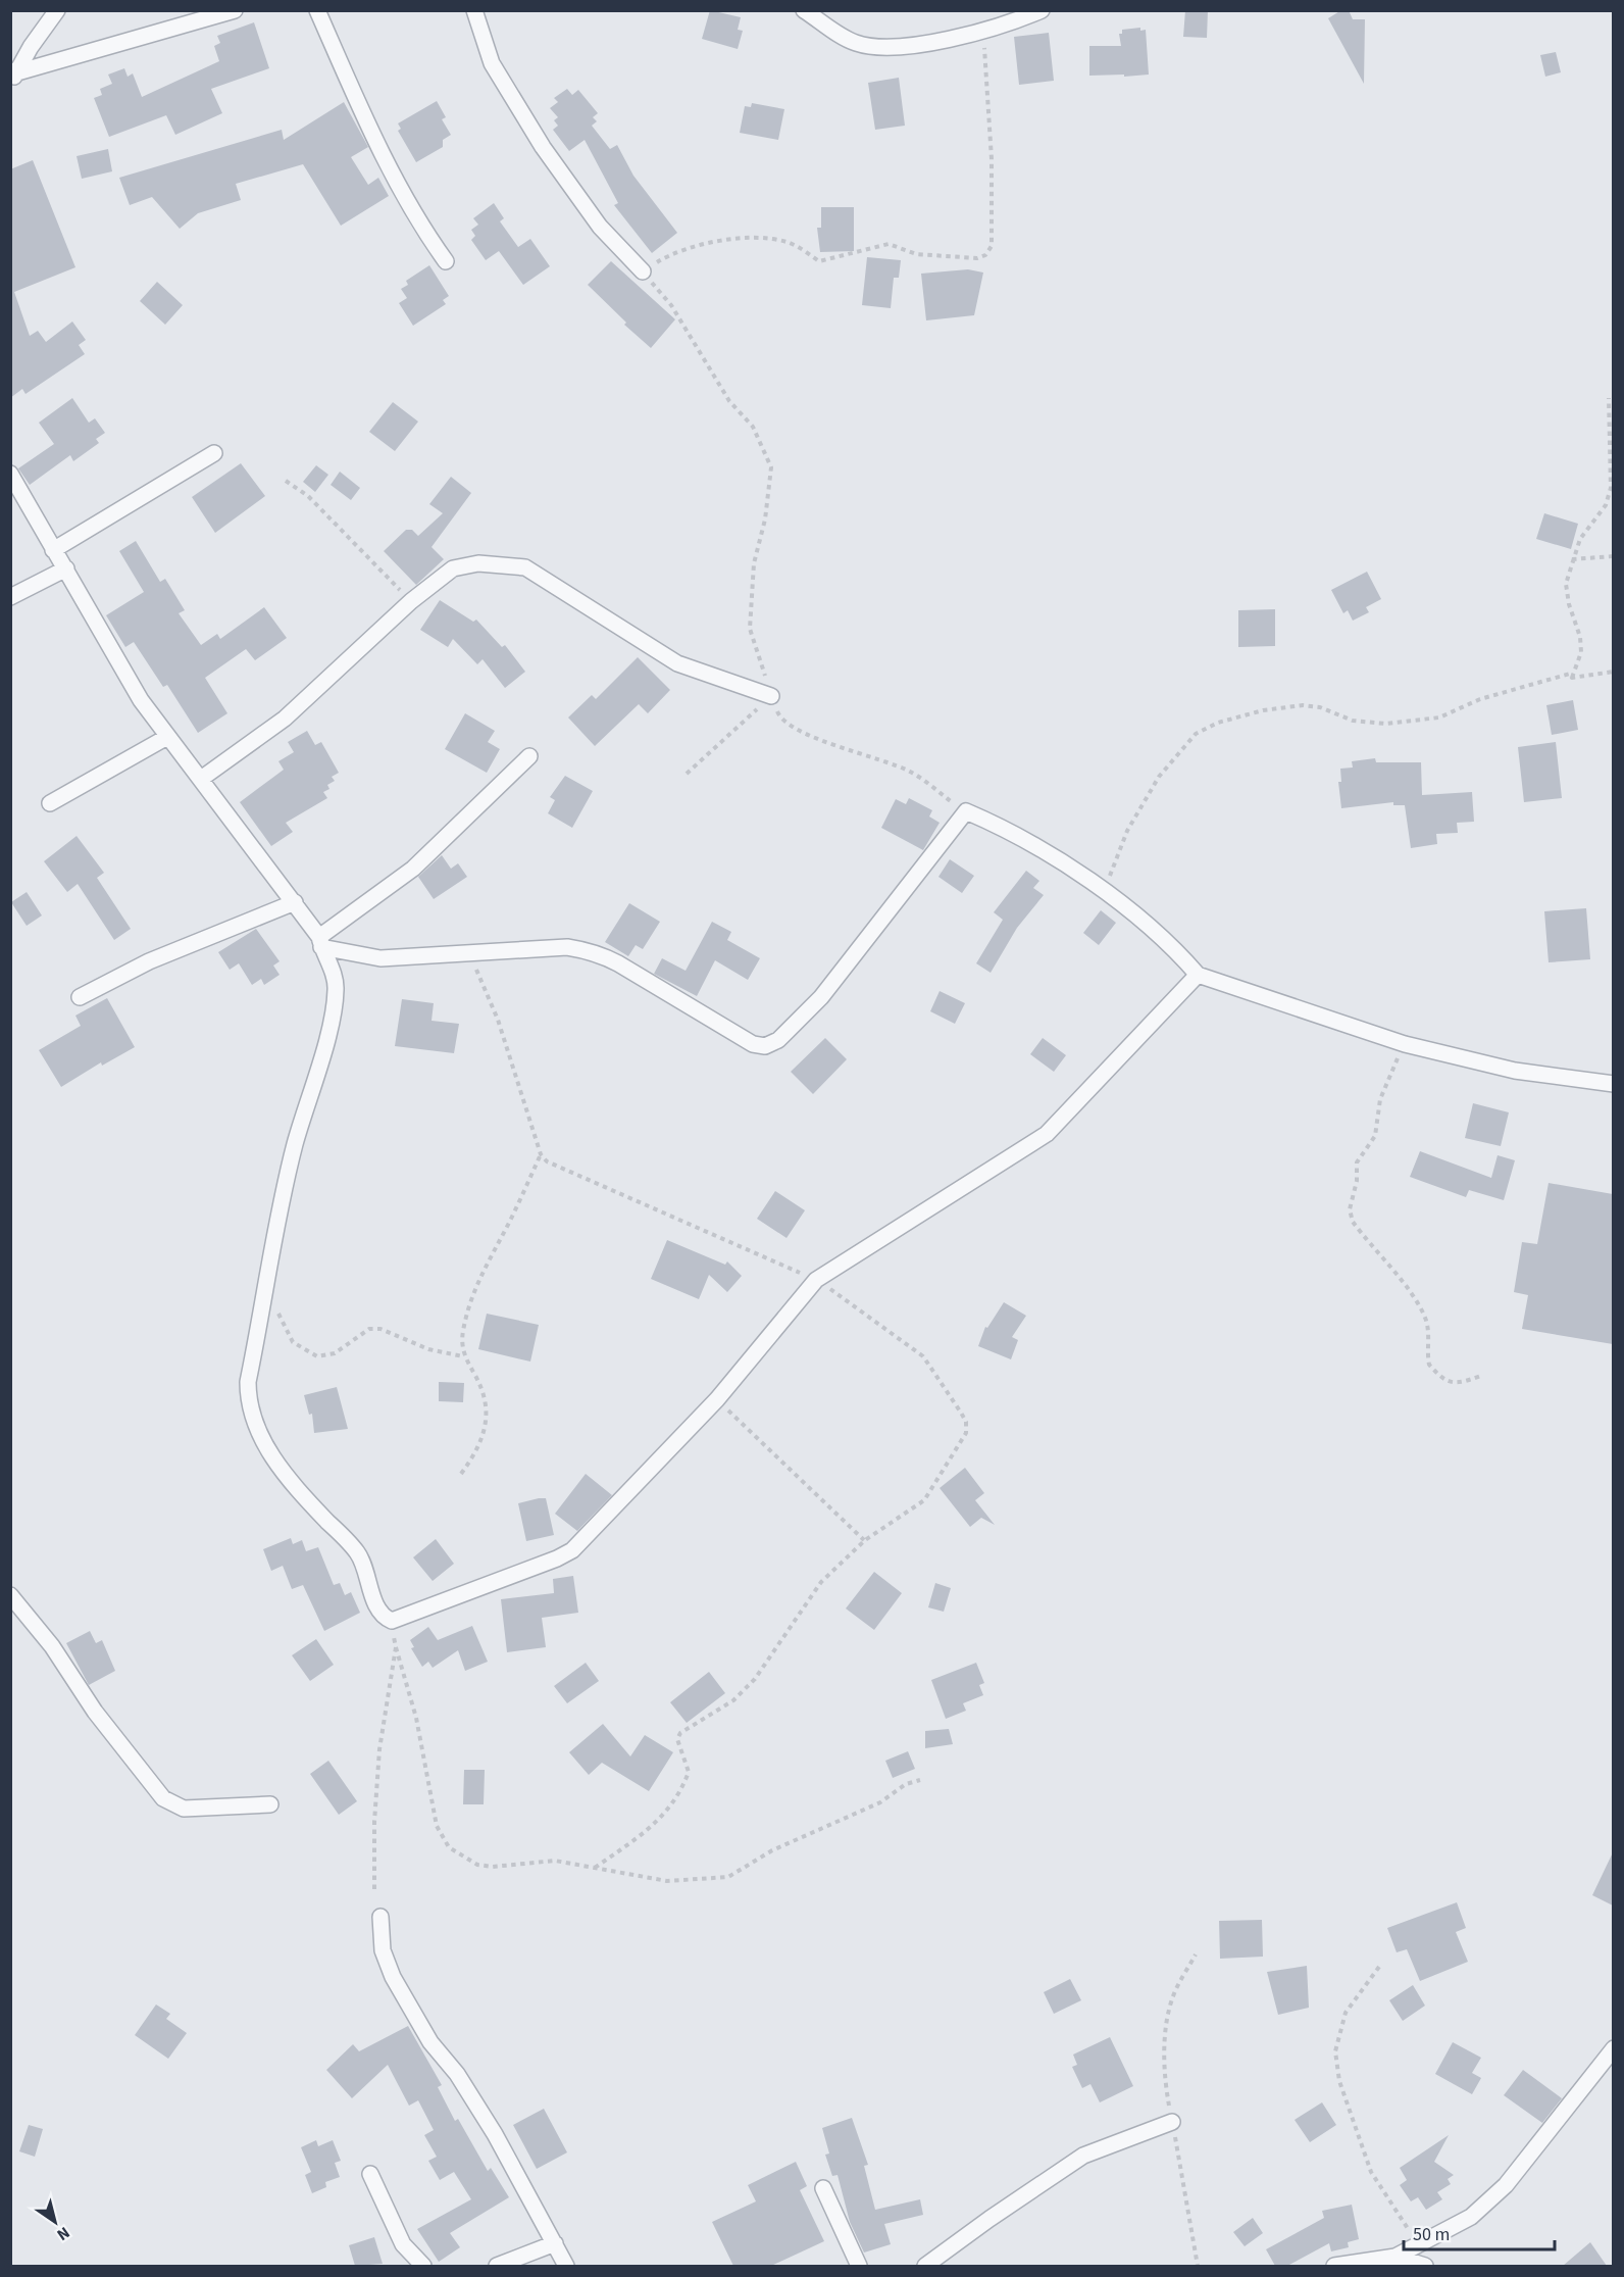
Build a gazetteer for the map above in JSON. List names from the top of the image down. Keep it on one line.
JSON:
{"scale_bar":"50 m","north":"bottom right"}
